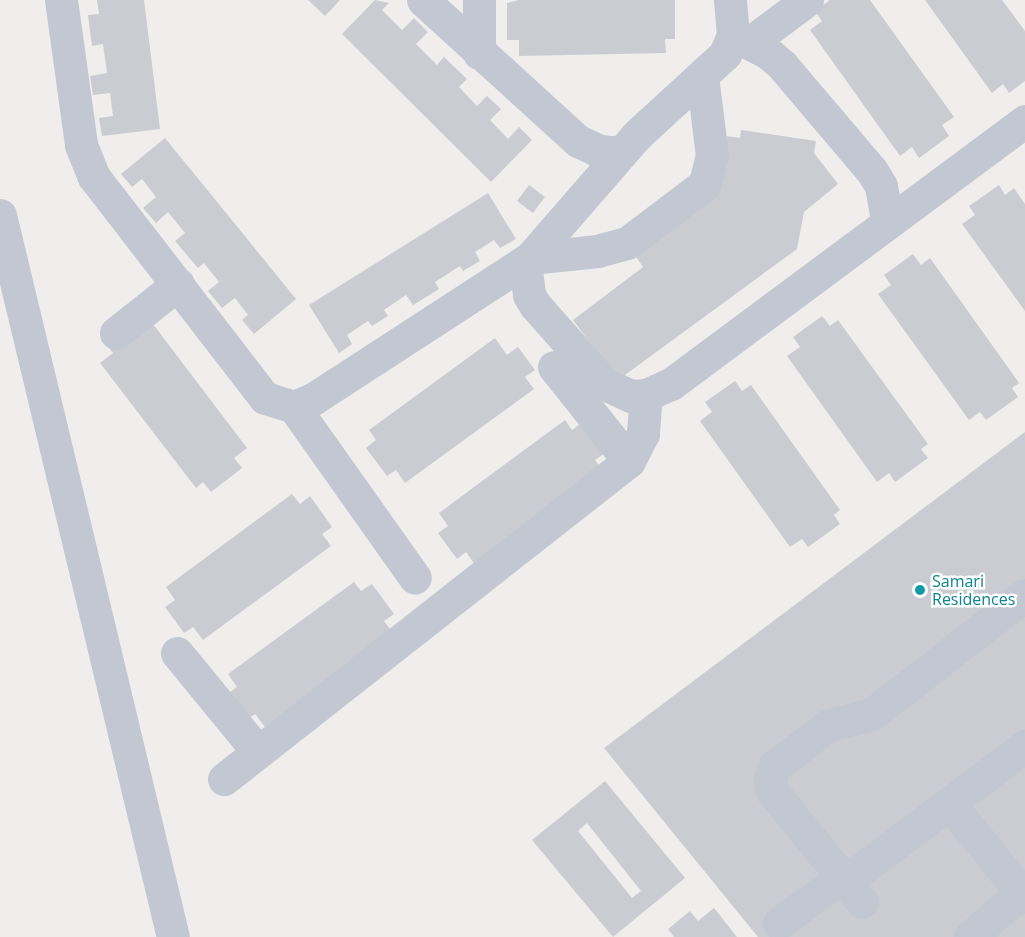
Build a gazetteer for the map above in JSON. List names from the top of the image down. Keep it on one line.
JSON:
{"places":["Samari Residences"]}
